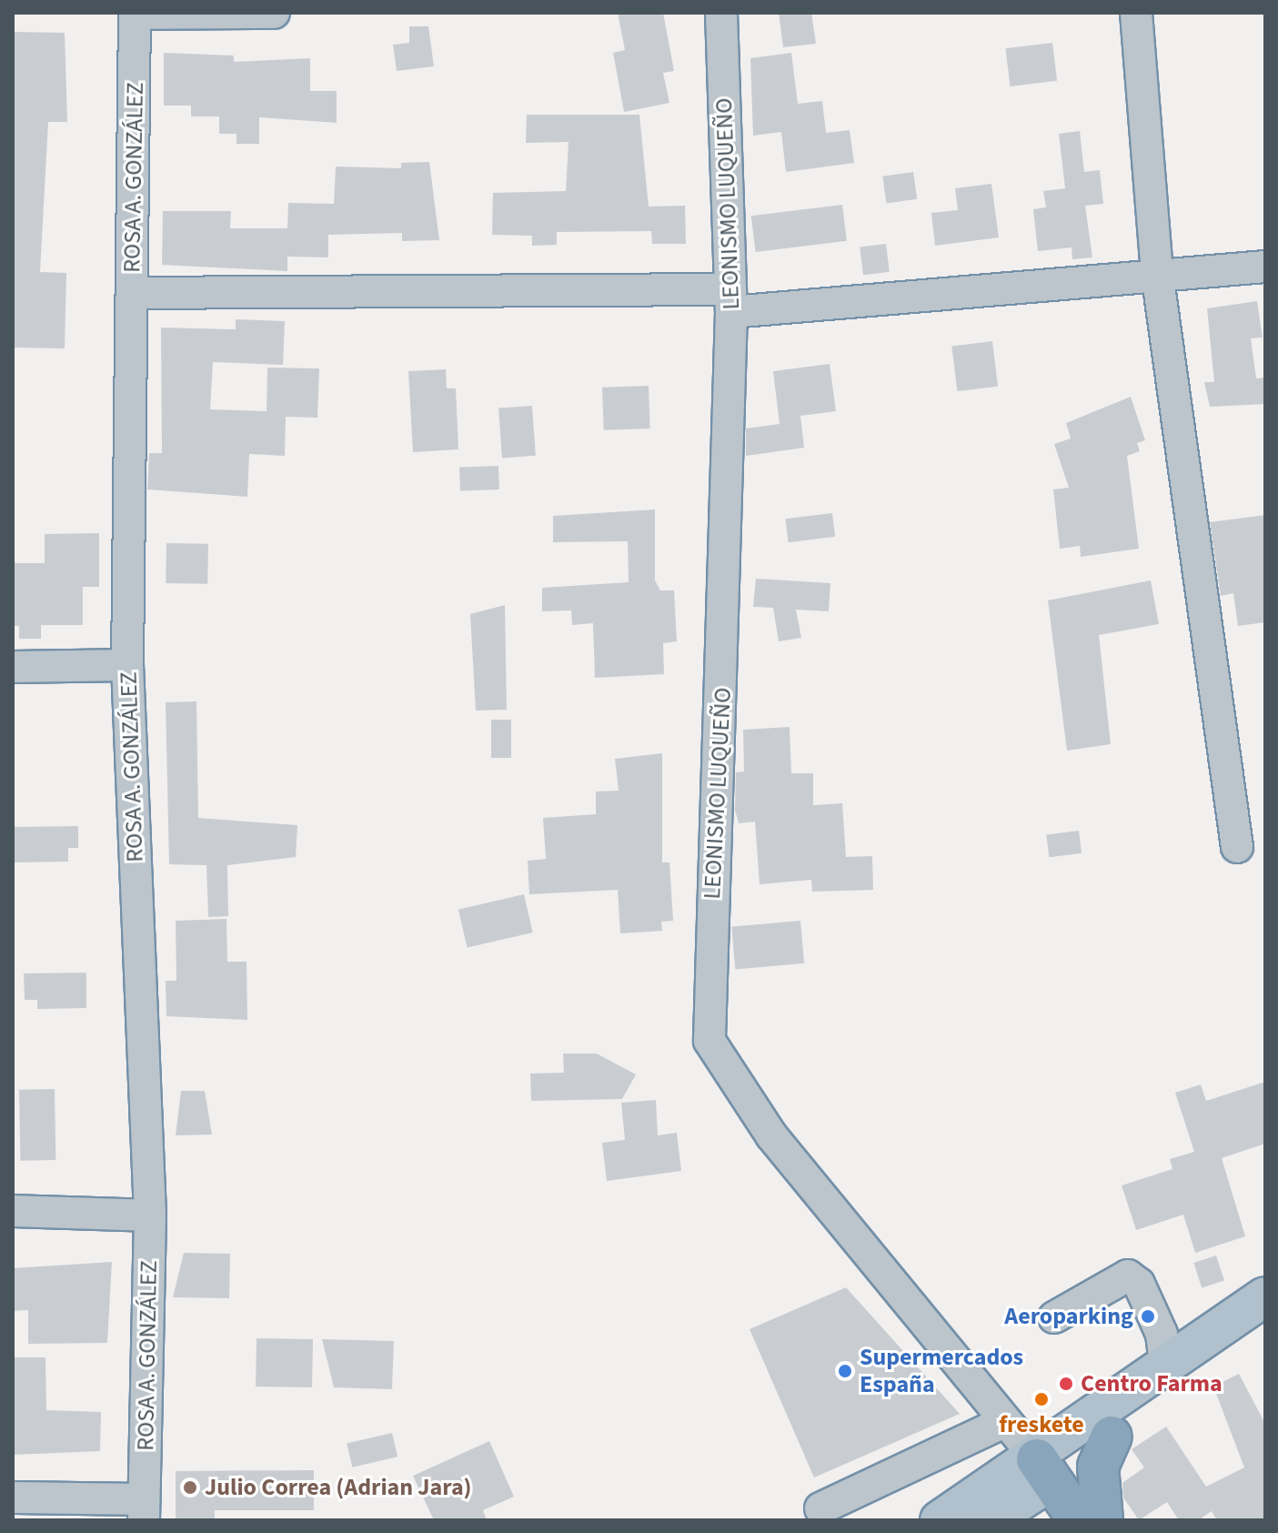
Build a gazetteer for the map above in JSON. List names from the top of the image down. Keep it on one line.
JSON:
{"streets":{"street":["ROSA A. GONZÁLEZ","LEONISMO LUQUEÑO"]},"places":["Aeroparking","Supermercados España","Centro Farma","freskete","Julio Correa (Adrian Jara)"]}
